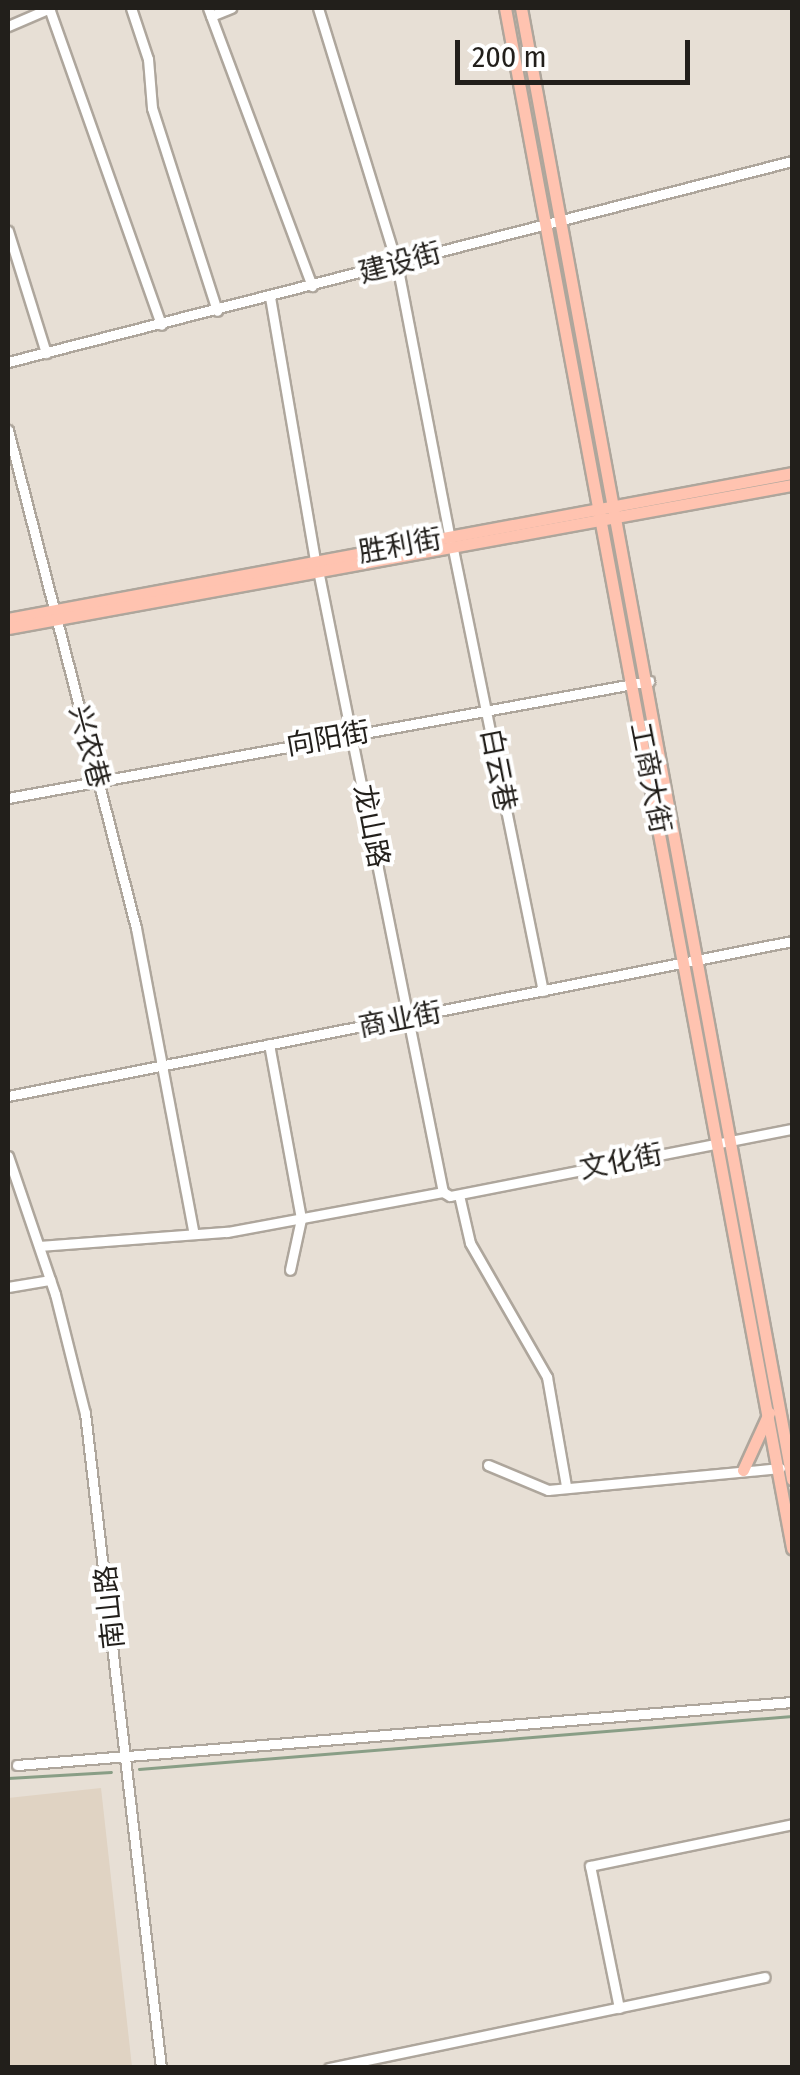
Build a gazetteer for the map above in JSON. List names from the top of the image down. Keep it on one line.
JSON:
{"streets":{"main road":["胜利街","工商大街"],"street":["建设街","向阳街","兴农巷","白云巷","龙山路","商业街","文化街","南山路"]},"crossings":[["建设街","白云巷"],["建设街","工商大街"],["胜利街","兴农巷"],["胜利街","白云巷"],["胜利街","工商大街"],["胜利街","龙山路"],["向阳街","兴农巷"],["向阳街","白云巷"],["向阳街","工商大街"],["向阳街","龙山路"],["兴农巷","商业街"],["兴农巷","文化街"],["白云巷","商业街"],["工商大街","商业街"],["工商大街","文化街"],["龙山路","商业街"],["龙山路","文化街"],["文化街","南山路"]],"scale_bar":"200 m"}
